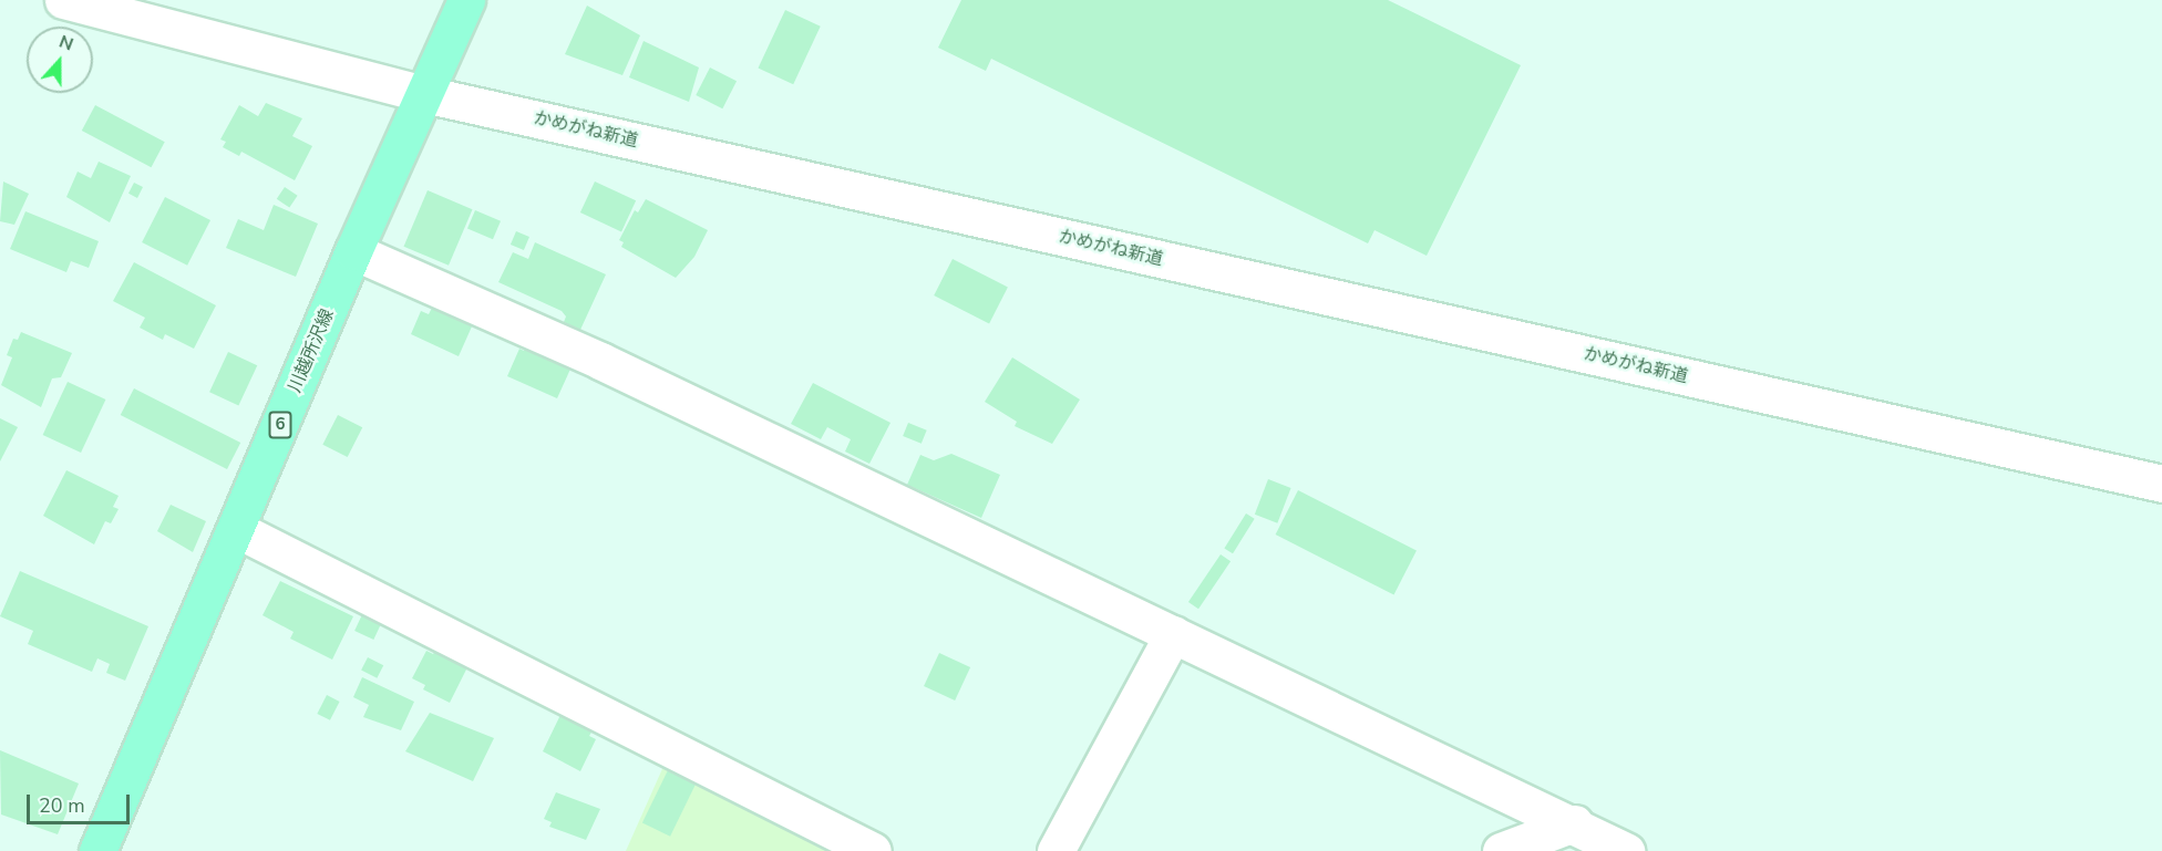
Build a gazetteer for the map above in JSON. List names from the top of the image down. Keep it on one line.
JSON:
{"streets":{"main road":["川越所沢線","6"],"street":["かめがね新道"]},"crossings":[["かめがね新道","川越所沢線"]],"scale_bar":"20 m","north":"top"}
